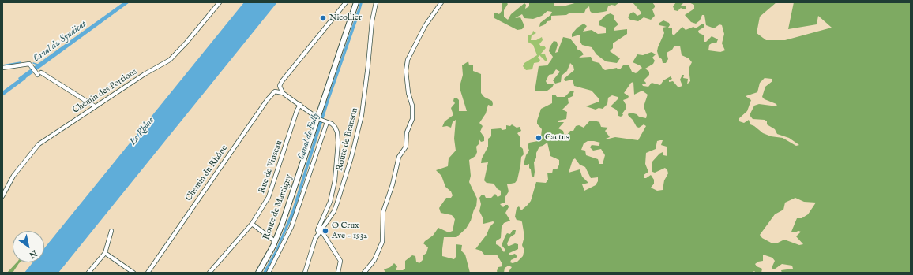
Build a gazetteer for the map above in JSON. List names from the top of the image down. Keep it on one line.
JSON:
{"streets":{"main road":["Route de Martigny"],"street":["Chemin des Portions","Route de Branson","Rue de Vinseau","Chemin du Rhône"]},"water":["Canal du Syndicat","Le Rhône","Canal de Fully"],"places":["Nicollier","Cactus","O Crux Ave - 1932"],"north":"bottom right"}
